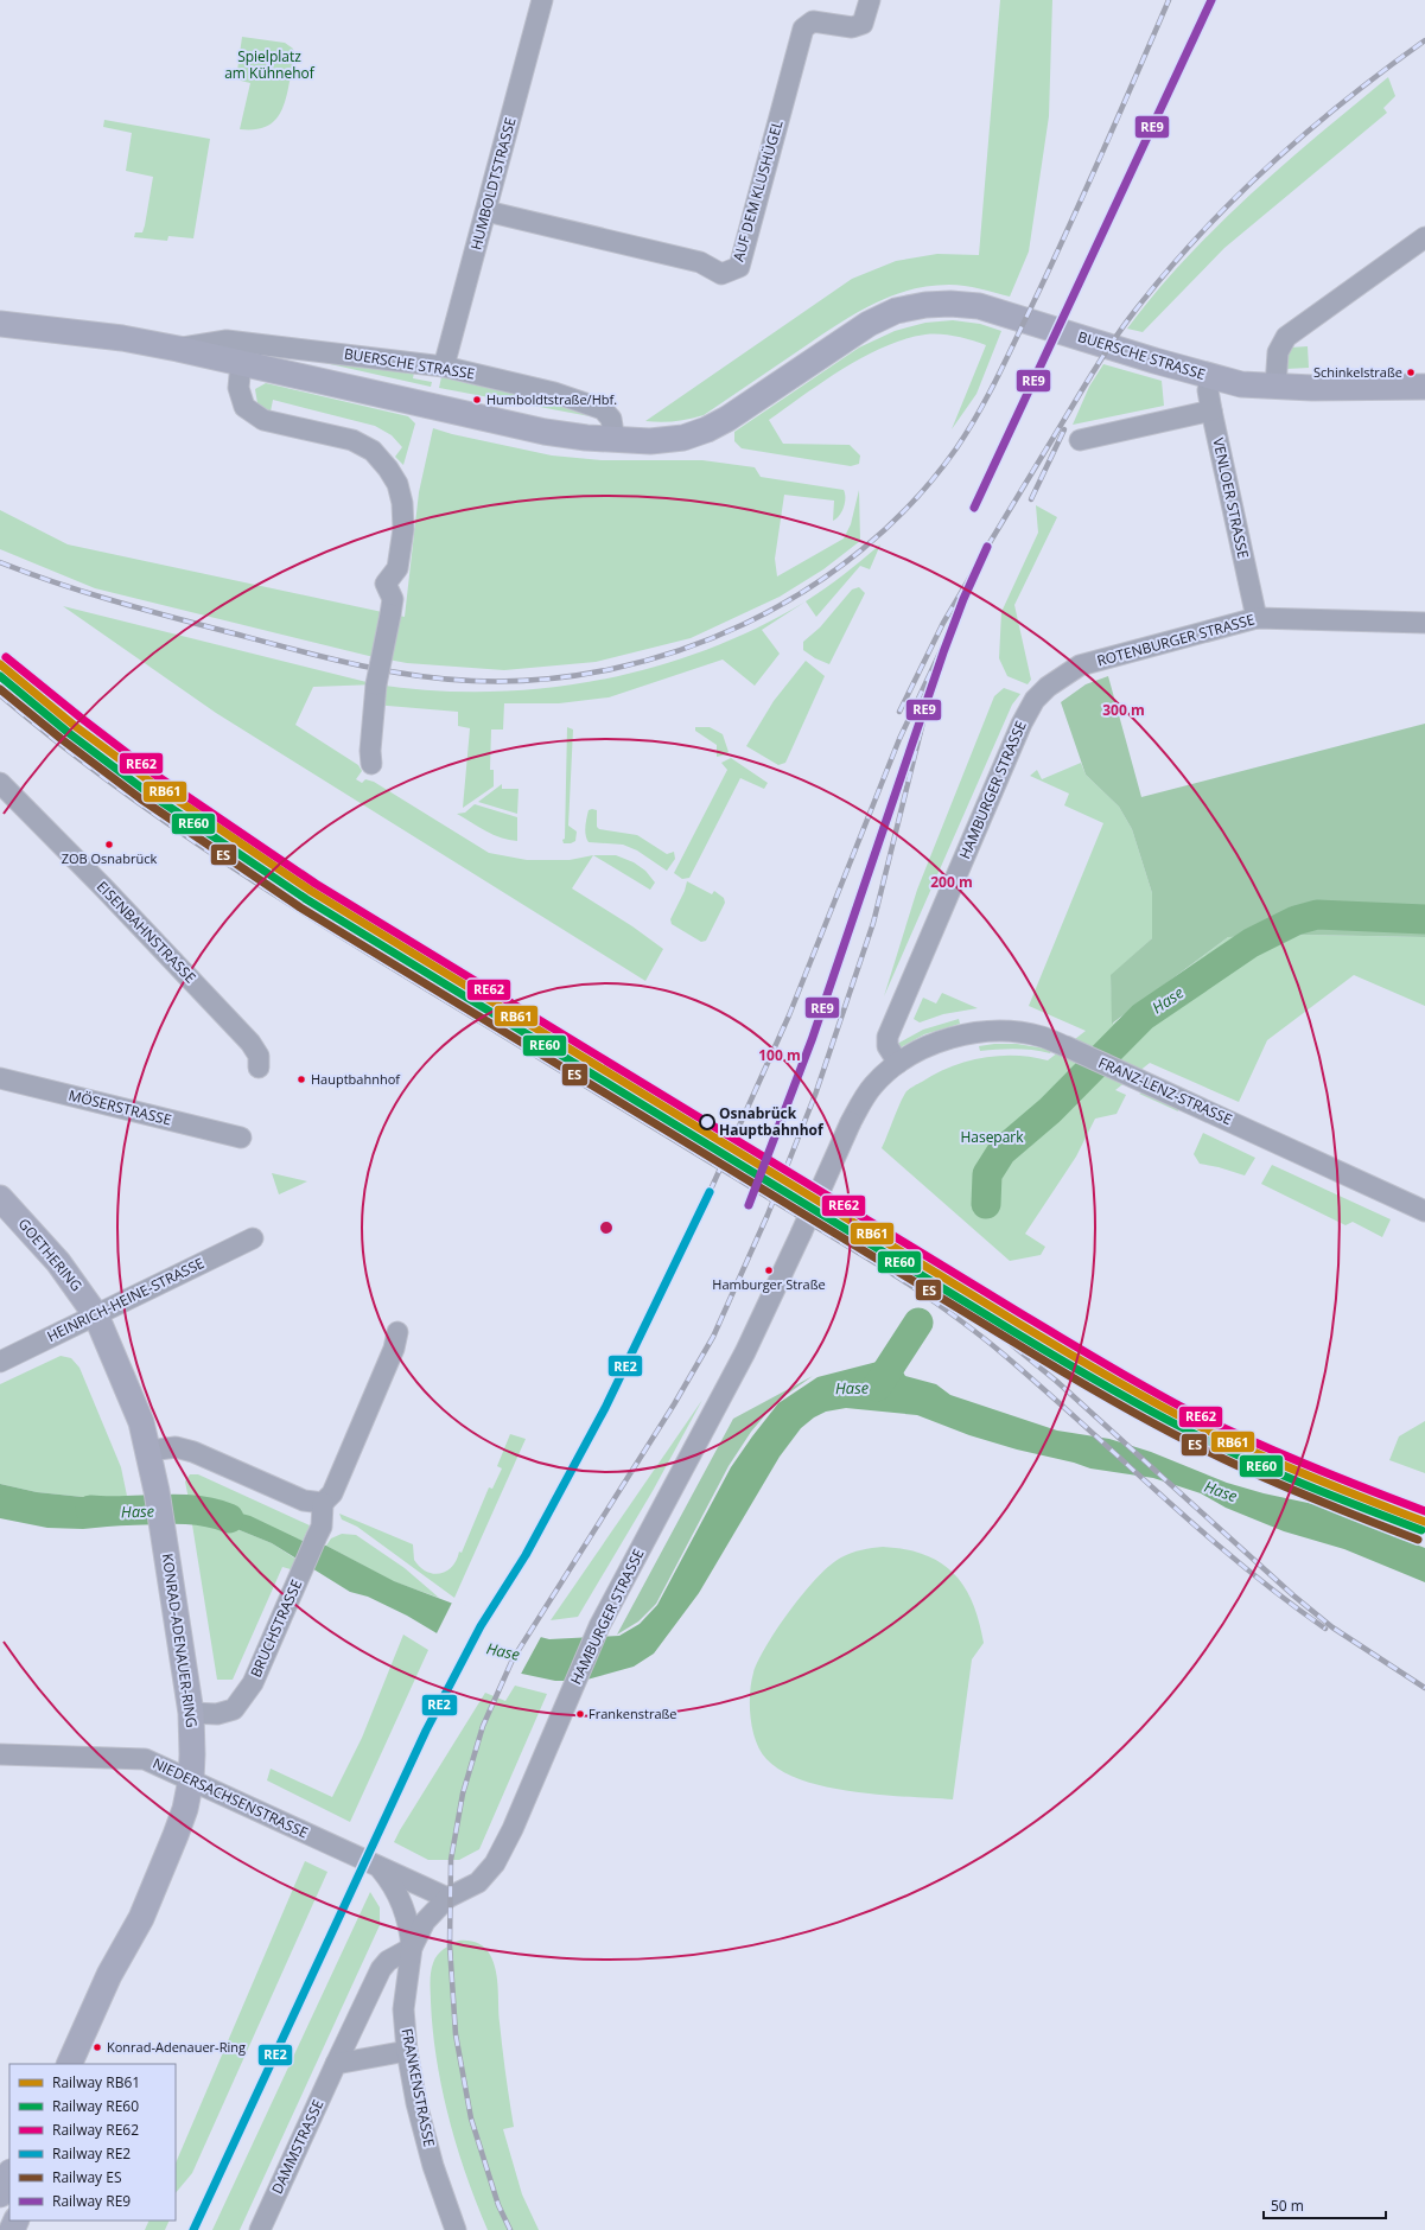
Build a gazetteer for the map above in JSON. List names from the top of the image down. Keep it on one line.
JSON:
{"streets":{"main road":["BUERSCHE STRASSE","GOETHERING","KONRAD-ADENAUER-RING"],"street":["HUMBOLDTSTRASSE","AUF DEM KLUSHÜGEL","VENLOER STRASSE","ROTENBURGER STRASSE","HAMBURGER STRASSE","EISENBAHNSTRASSE","FRANZ-LENZ-STRASSE","MÖSERSTRASSE","HEINRICH-HEINE-STRASSE","BRUCHSTRASSE","NIEDERSACHSENSTRASSE","FRANKENSTRASSE","DAMMSTRASSE"]},"crossings":[["HUMBOLDTSTRASSE","AUF DEM KLUSHÜGEL"],["HUMBOLDTSTRASSE","BUERSCHE STRASSE"],["BUERSCHE STRASSE","VENLOER STRASSE"],["VENLOER STRASSE","ROTENBURGER STRASSE"],["ROTENBURGER STRASSE","HAMBURGER STRASSE"],["HAMBURGER STRASSE","FRANZ-LENZ-STRASSE"],["HAMBURGER STRASSE","NIEDERSACHSENSTRASSE"],["HAMBURGER STRASSE","FRANKENSTRASSE"],["GOETHERING","HEINRICH-HEINE-STRASSE"],["GOETHERING","KONRAD-ADENAUER-RING"],["HEINRICH-HEINE-STRASSE","KONRAD-ADENAUER-RING"],["BRUCHSTRASSE","KONRAD-ADENAUER-RING"],["KONRAD-ADENAUER-RING","NIEDERSACHSENSTRASSE"],["NIEDERSACHSENSTRASSE","FRANKENSTRASSE"],["FRANKENSTRASSE","DAMMSTRASSE"]],"water":["Hase"],"parks":["Spielplatz am Kühnehof","Hasepark"],"places":["Schinkelstraße","Humboldtstraße/Hbf.","ZOB Osnabrück","Hauptbahnhof","Osnabrück Hauptbahnhof","Hamburger Straße","Frankenstraße","Konrad-Adenauer-Ring"],"lines":["rail line RE9","rail line RE62","rail line RB61","rail line RE60","rail line ES","rail line RE2"],"legend":["Railway RB61","Railway RE60","Railway RE62","Railway RE2","Railway ES","Railway RE9"],"scale_bar":"50 m","rings":["300 m","200 m","100 m"]}
